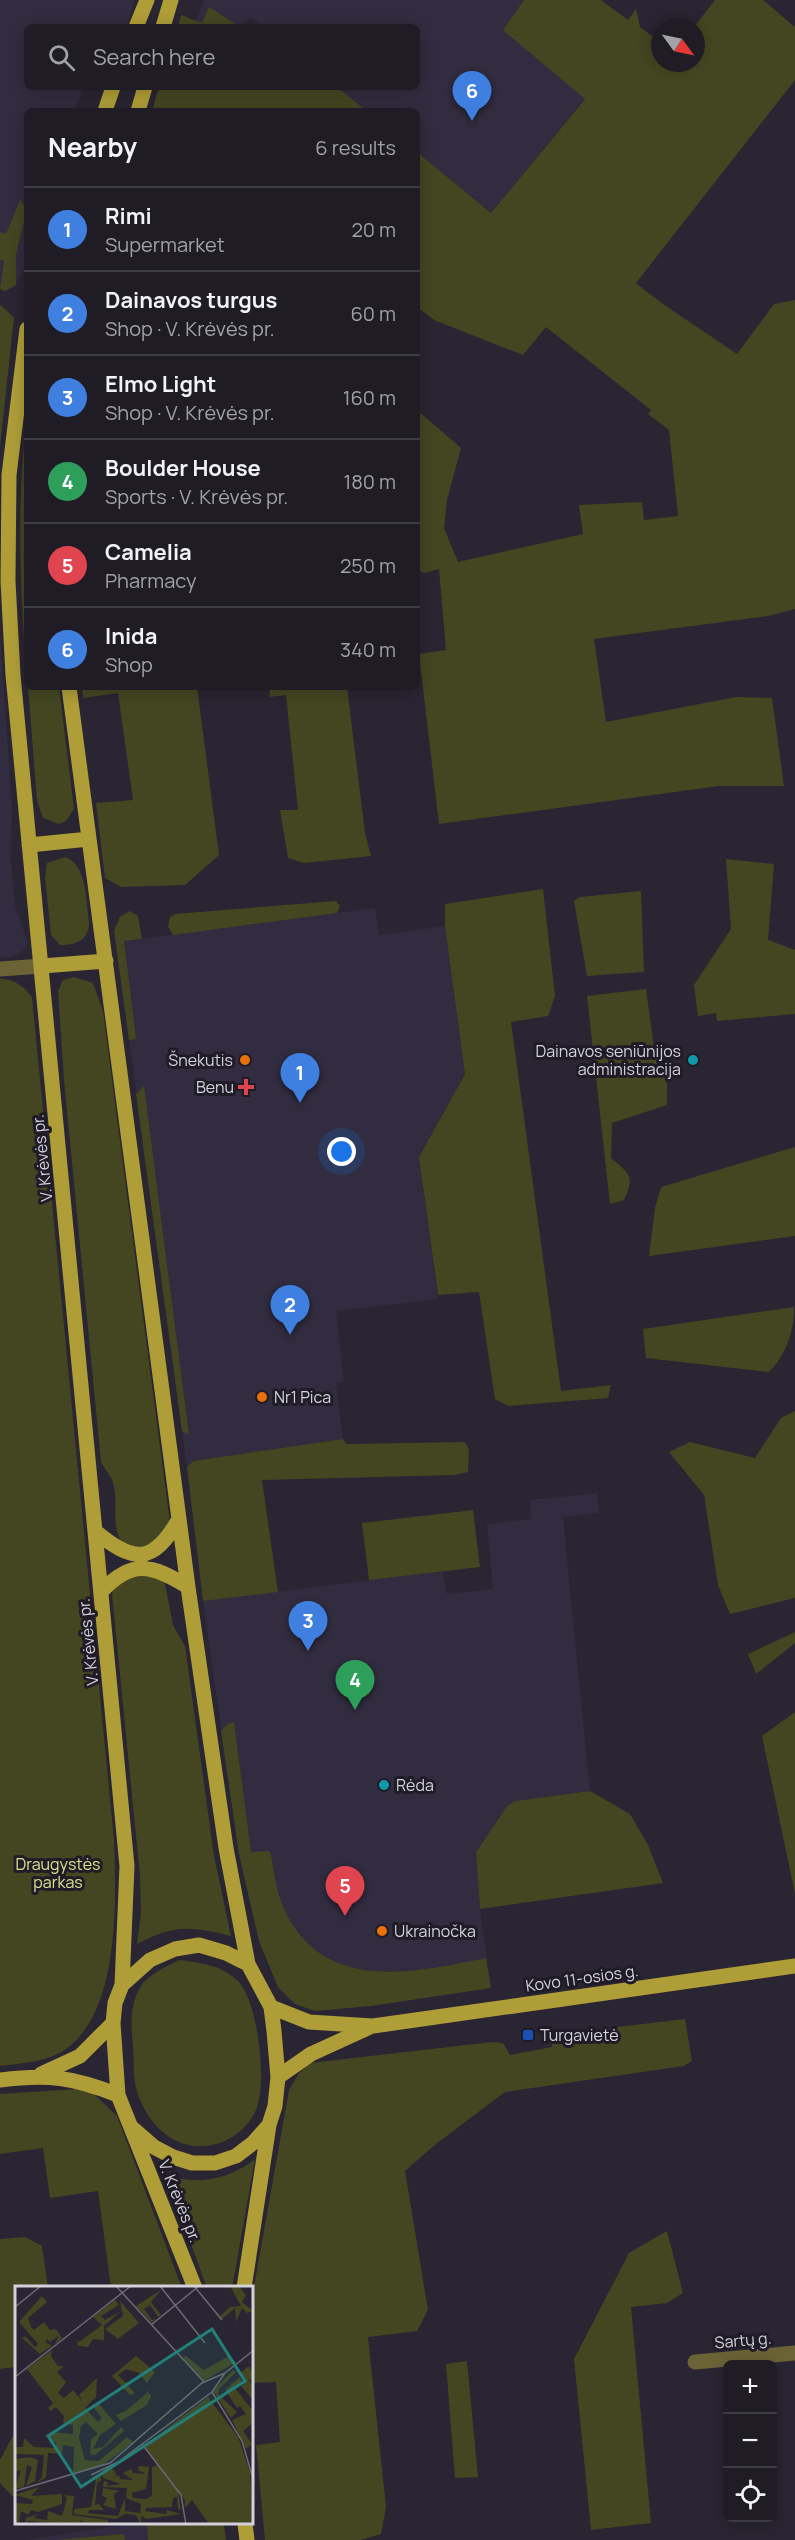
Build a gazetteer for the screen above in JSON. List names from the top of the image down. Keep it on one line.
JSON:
{"streets":{"main road":["V. Krėvės pr.","Kovo 11-osios g."],"street":["Sartų g."]},"crossings":[["V. Krėvės pr.","Kovo 11-osios g."]],"parks":["Draugystės parkas"],"places":{"other":["Šnekutis","Dainavos seniūnijos administracija","Nr1 Pica","Rėda","Ukrainočka"],"health":["Benu"],"transit":["Turgavietė"]},"north":"bottom right","page":{"search":"Search here","pins":["6","1","2","3","4","5"],"heading":["Nearby","6 results"],"list":[{"mark":"1","name":"Rimi","note":"Supermarket","value":"20 m"},{"mark":"2","name":"Dainavos turgus","note":"Shop · V. Krėvės pr.","value":"60 m"},{"mark":"3","name":"Elmo Light","note":"Shop · V. Krėvės pr.","value":"160 m"},{"mark":"4","name":"Boulder House","note":"Sports · V. Krėvės pr.","value":"180 m"},{"mark":"5","name":"Camelia","note":"Pharmacy","value":"250 m"},{"mark":"6","name":"Inida","note":"Shop","value":"340 m"}],"map_buttons":["+","−"]}}
